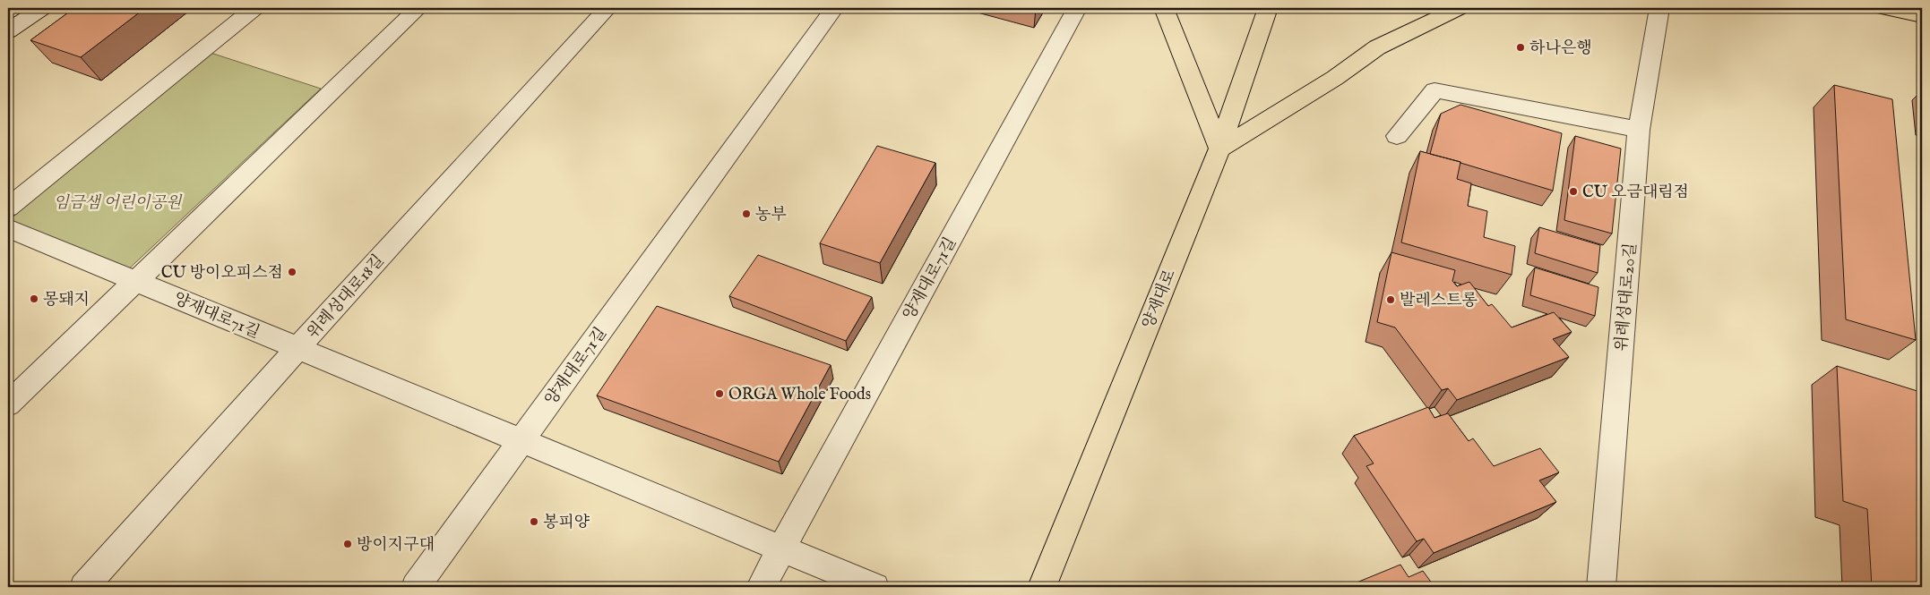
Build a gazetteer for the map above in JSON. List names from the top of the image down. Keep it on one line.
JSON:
{"streets":{"main road":["양재대로"],"street":["양재대로71길","위례성대로18길","위례성대로20길"]},"crossings":[["양재대로71길","위례성대로18길"]],"parks":["임금샘 어린이공원"],"places":["하나은행","CU 오금대림점","농부","CU 방이오피스점","몽돼지","발레스트롱","ORGA Whole Foods","봉피양","방이지구대"]}
